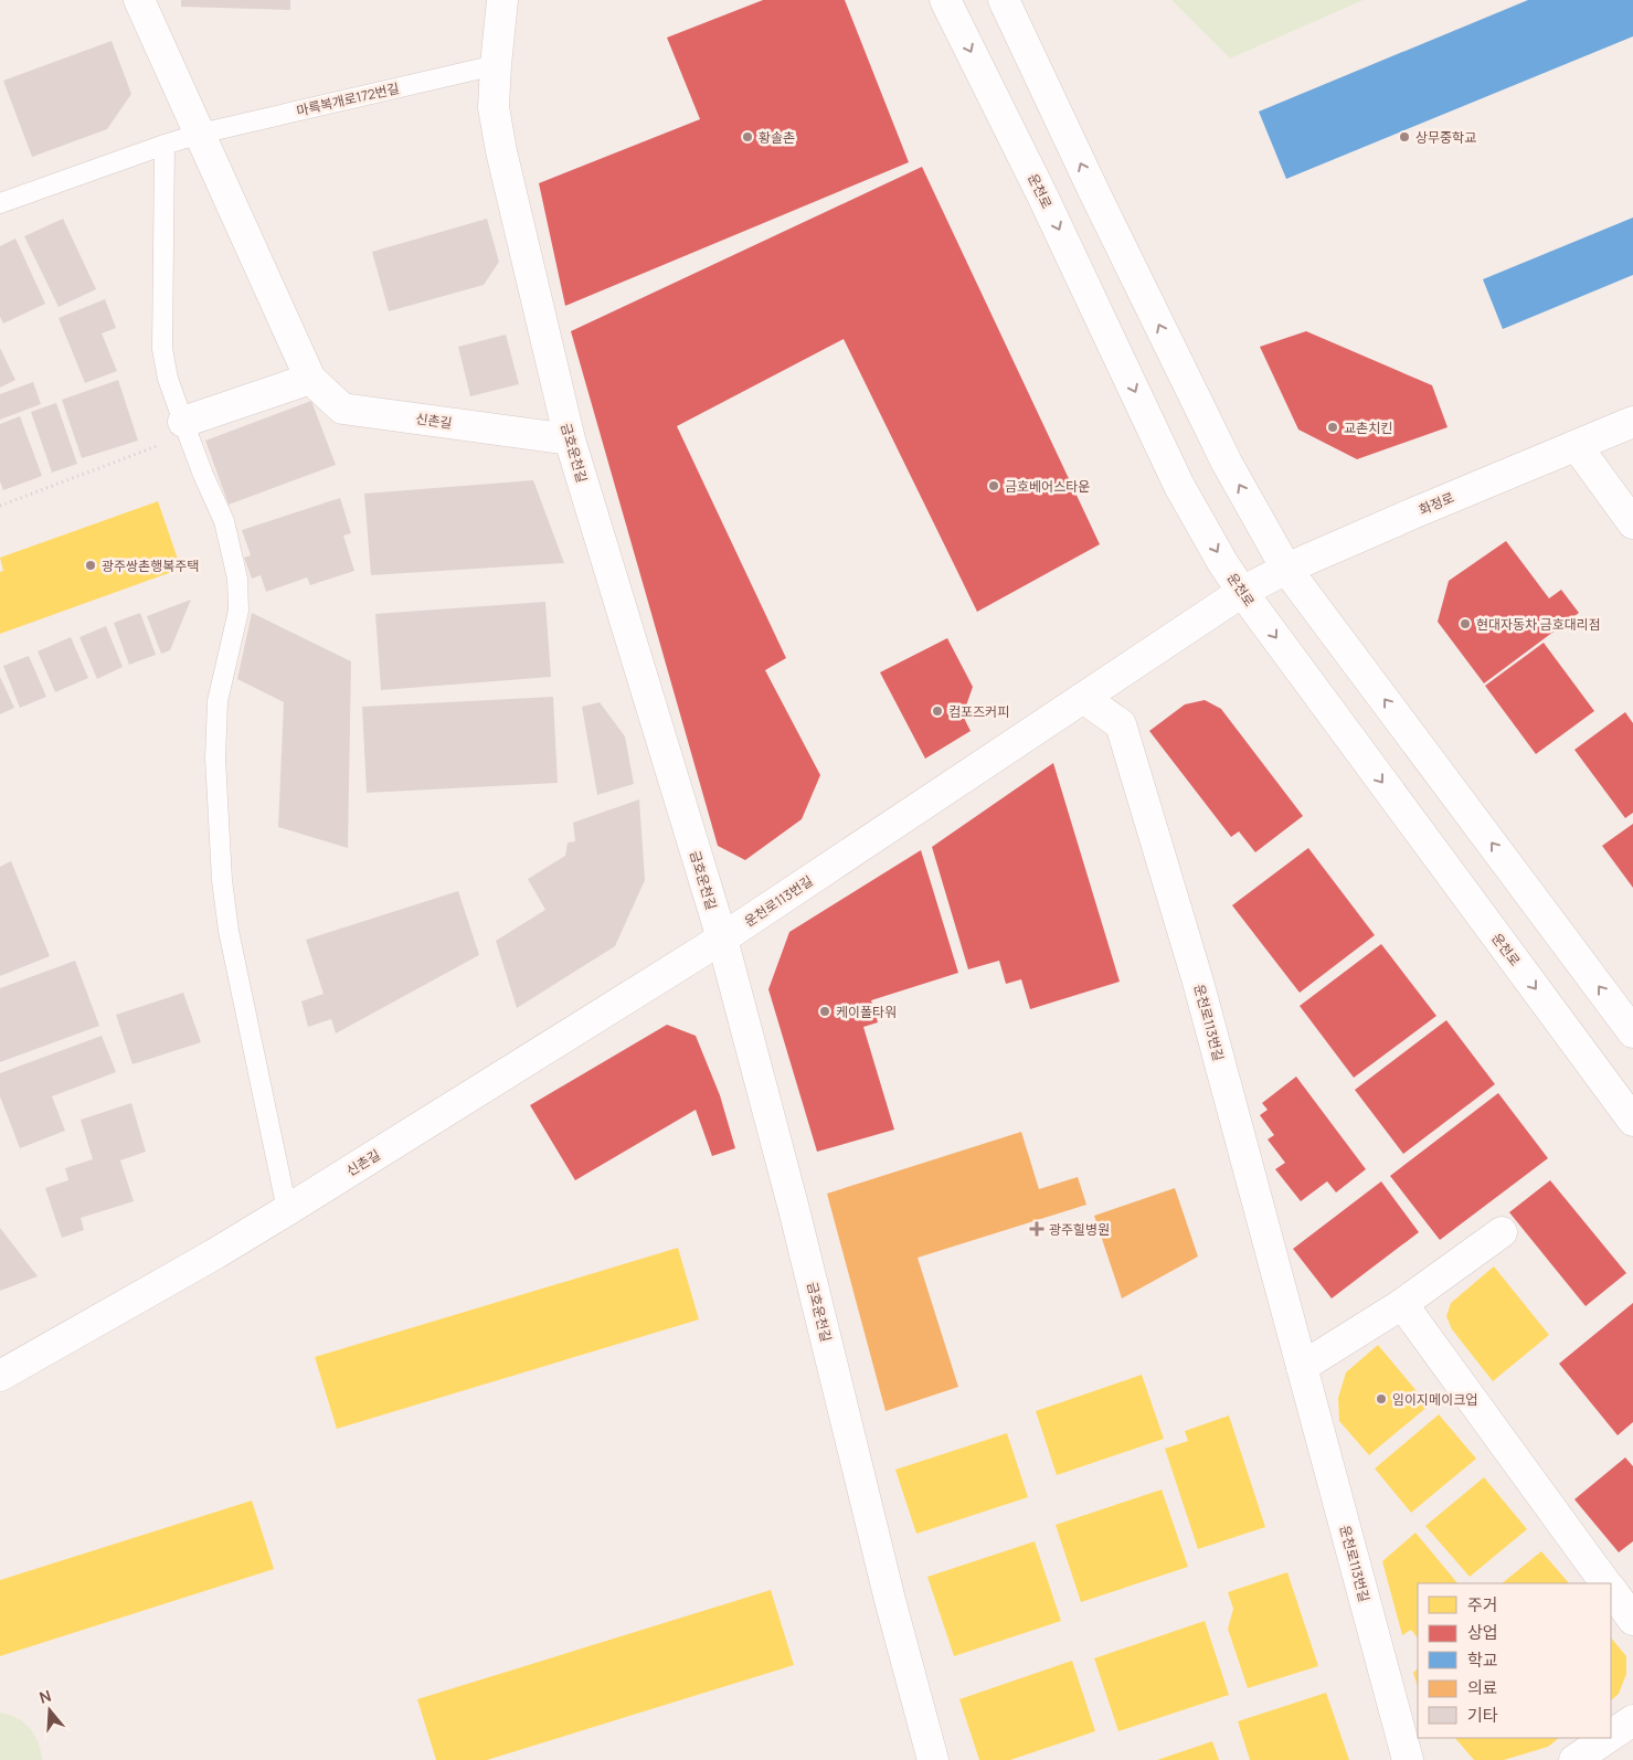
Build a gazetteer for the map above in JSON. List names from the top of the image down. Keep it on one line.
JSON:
{"streets":{"street":["운천로","신촌길","금호운천길","화정로","운천로113번길"],"lane":["마륵복개로172번길"]},"crossings":[["마륵복개로172번길","금호운천길"],["운천로","화정로"],["운천로","운천로113번길"],["신촌길","금호운천길"],["신촌길","운천로113번길"],["금호운천길","운천로113번길"],["화정로","운천로113번길"]],"places":{"other":["황솔촌","상무중학교","교촌치킨","금호베어스타운","광주쌍촌행복주택","현대자동차 금호대리점","컴포즈커피","케이폴타워","임이지메이크업"],"health":["광주힐병원"]},"legend":["주거","상업","학교","의료","기타"],"north":"top"}
